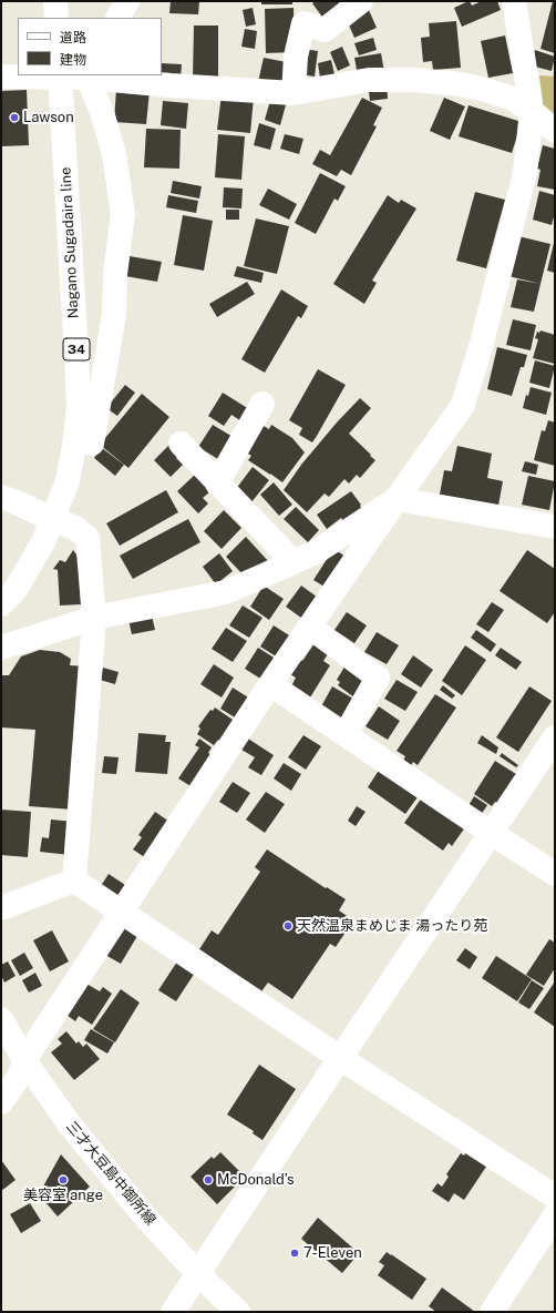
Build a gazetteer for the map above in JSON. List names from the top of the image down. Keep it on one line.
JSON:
{"streets":{"street":["Nagano Sugadaira line","34","三才大豆島中御所線"]},"places":["Lawson","天然温泉まめじま 湯ったり苑","美容室 ange","McDonald's","7-Eleven"],"legend":["道路","建物"]}
